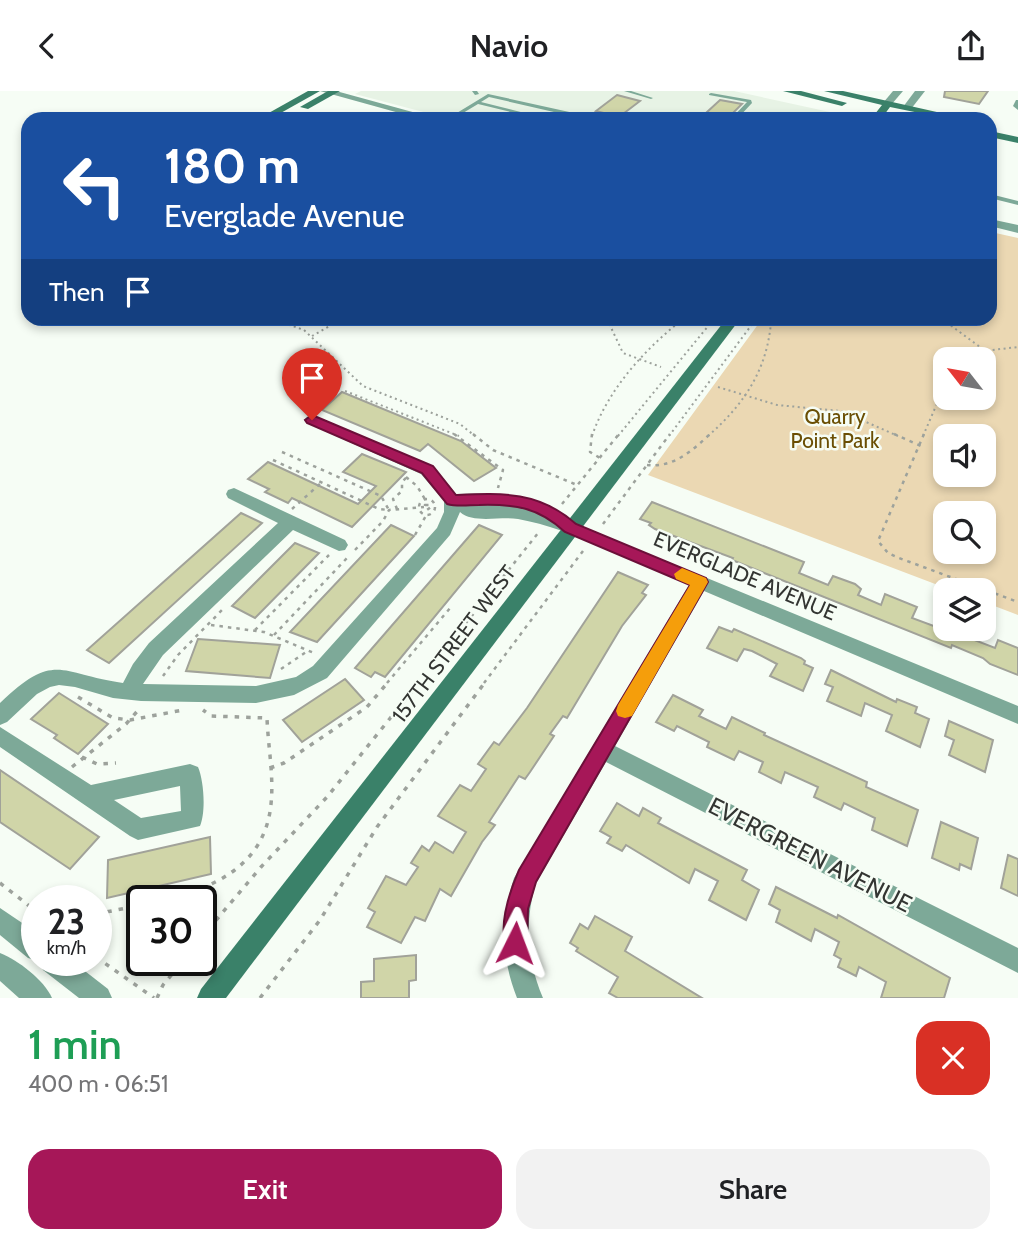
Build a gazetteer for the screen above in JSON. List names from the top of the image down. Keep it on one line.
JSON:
{"streets":{"street":["EVERGLADE AVENUE","157TH STREET WEST","EVERGREEN AVENUE"]},"crossings":[["EVERGLADE AVENUE","157TH STREET WEST"]],"parks":["Quarry Point Park"],"north":"top left","page":{"header":"Navio","turn":["180 m","Everglade Avenue"],"then":"Then","speed":"23 km/h","limit":"30","heading":["1 min","400 m · 06:51"],"buttons":["Exit","Share"]}}
